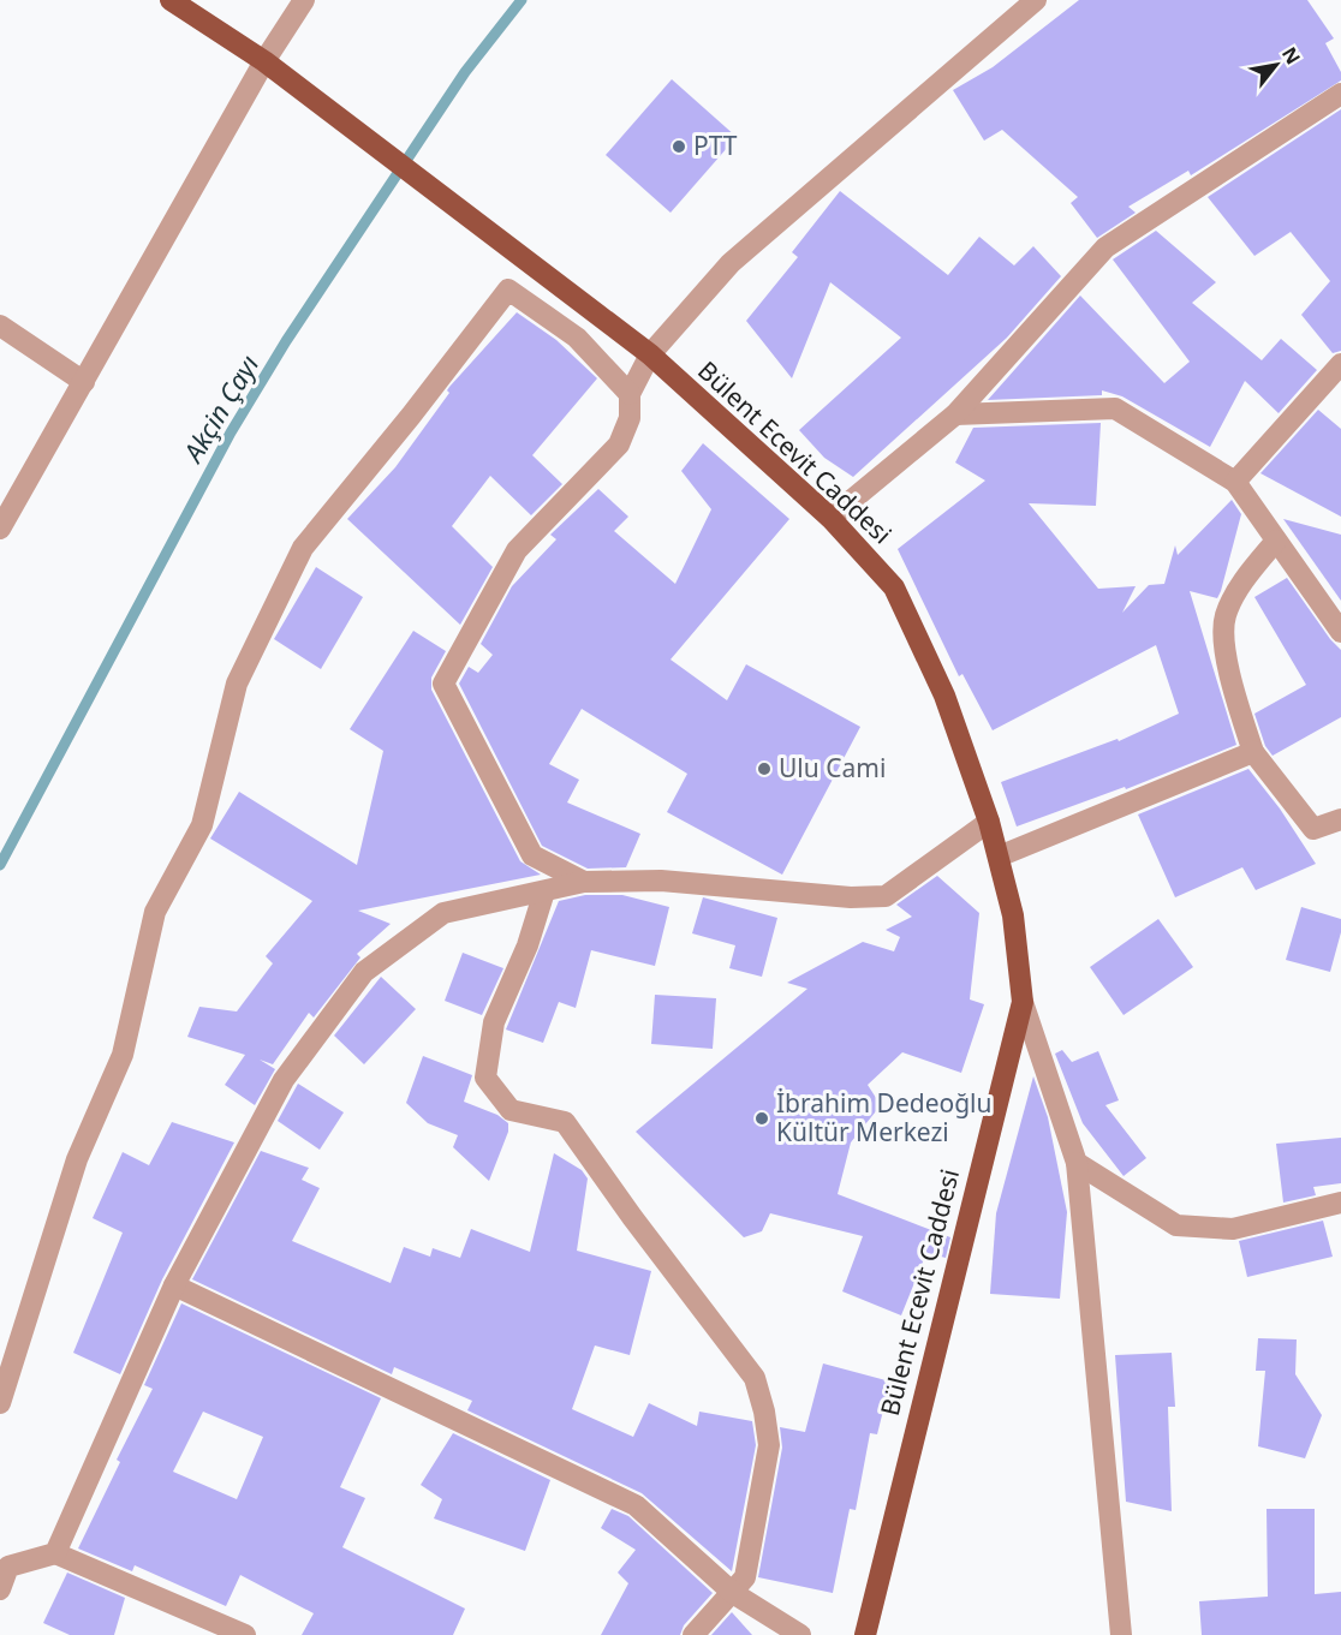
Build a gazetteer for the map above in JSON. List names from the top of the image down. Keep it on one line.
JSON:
{"streets":{"main road":["Bülent Ecevit Caddesi"]},"water":["Akçin Çayı"],"places":["PTT","Ulu Cami","İbrahim Dedeoğlu Kültür Merkezi"],"north":"top right"}
